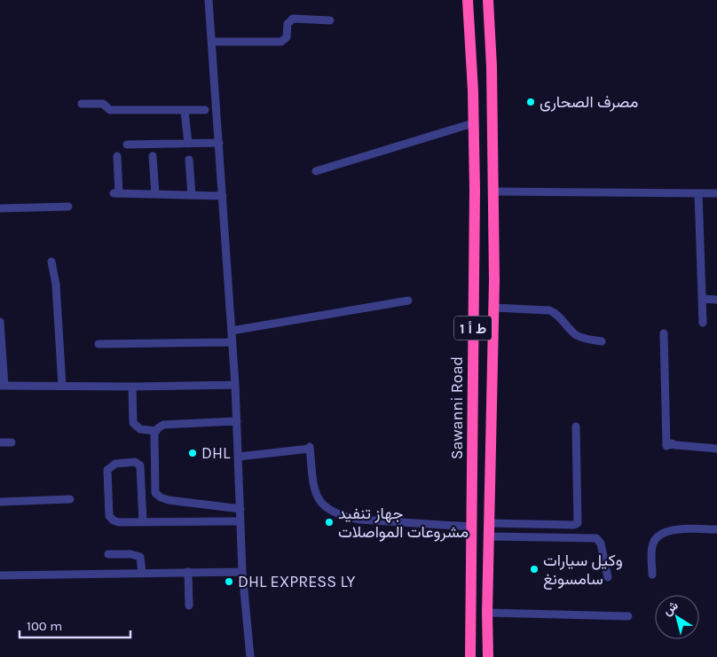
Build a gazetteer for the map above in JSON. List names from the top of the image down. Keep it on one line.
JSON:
{"streets":{"highway":["ط أ 1","Sawanni Road"]},"places":["مصرف الصحارى","DHL","جهاز تنفيد مشروعات المواصلات","وكيل سيارات سامسونغ","DHL EXPRESS LY"],"scale_bar":"100 m","north":"top left"}
